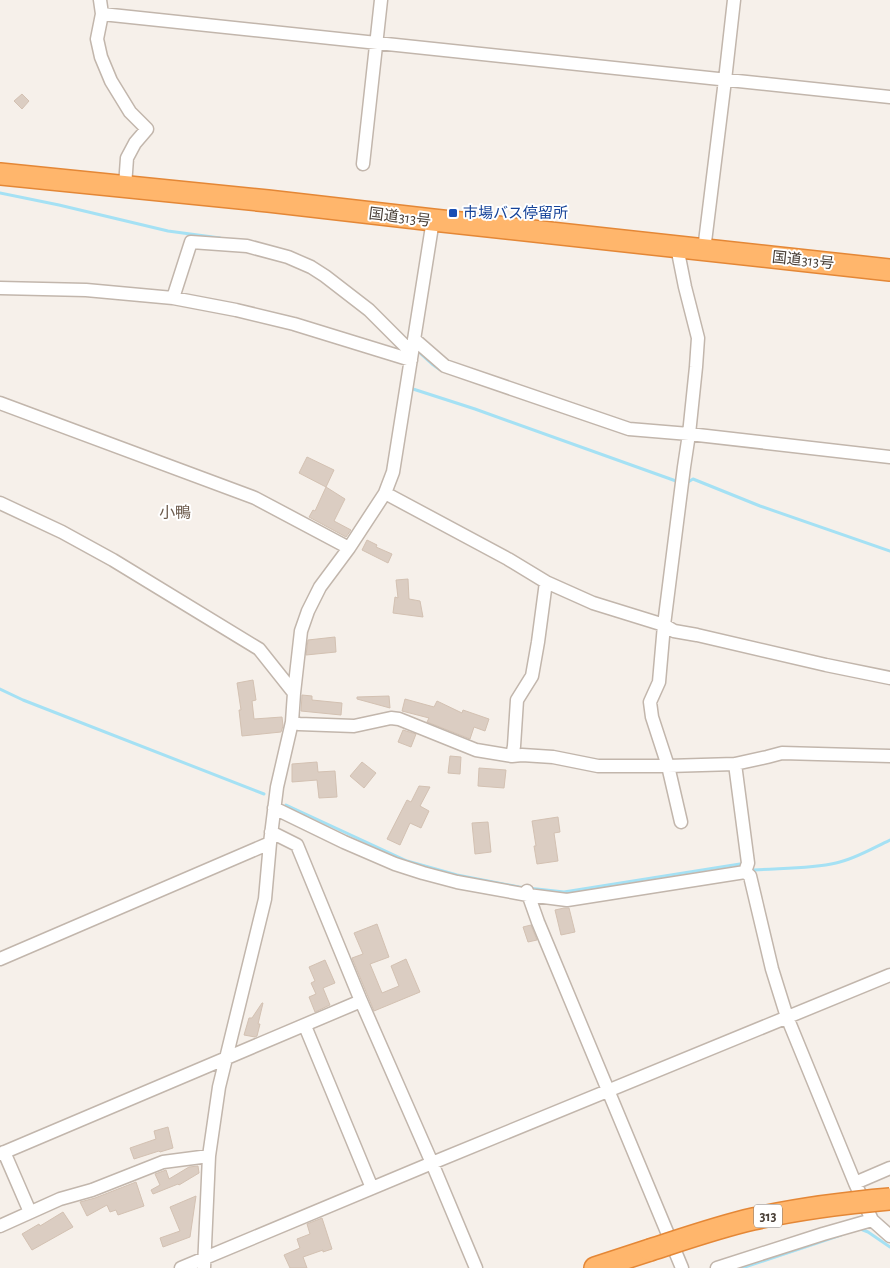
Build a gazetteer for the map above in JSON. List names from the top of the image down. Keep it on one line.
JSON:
{"streets":{"highway":["国道313号","313"]},"districts":["小鴨"],"places":{"transit":["市場バス停留所"]}}
